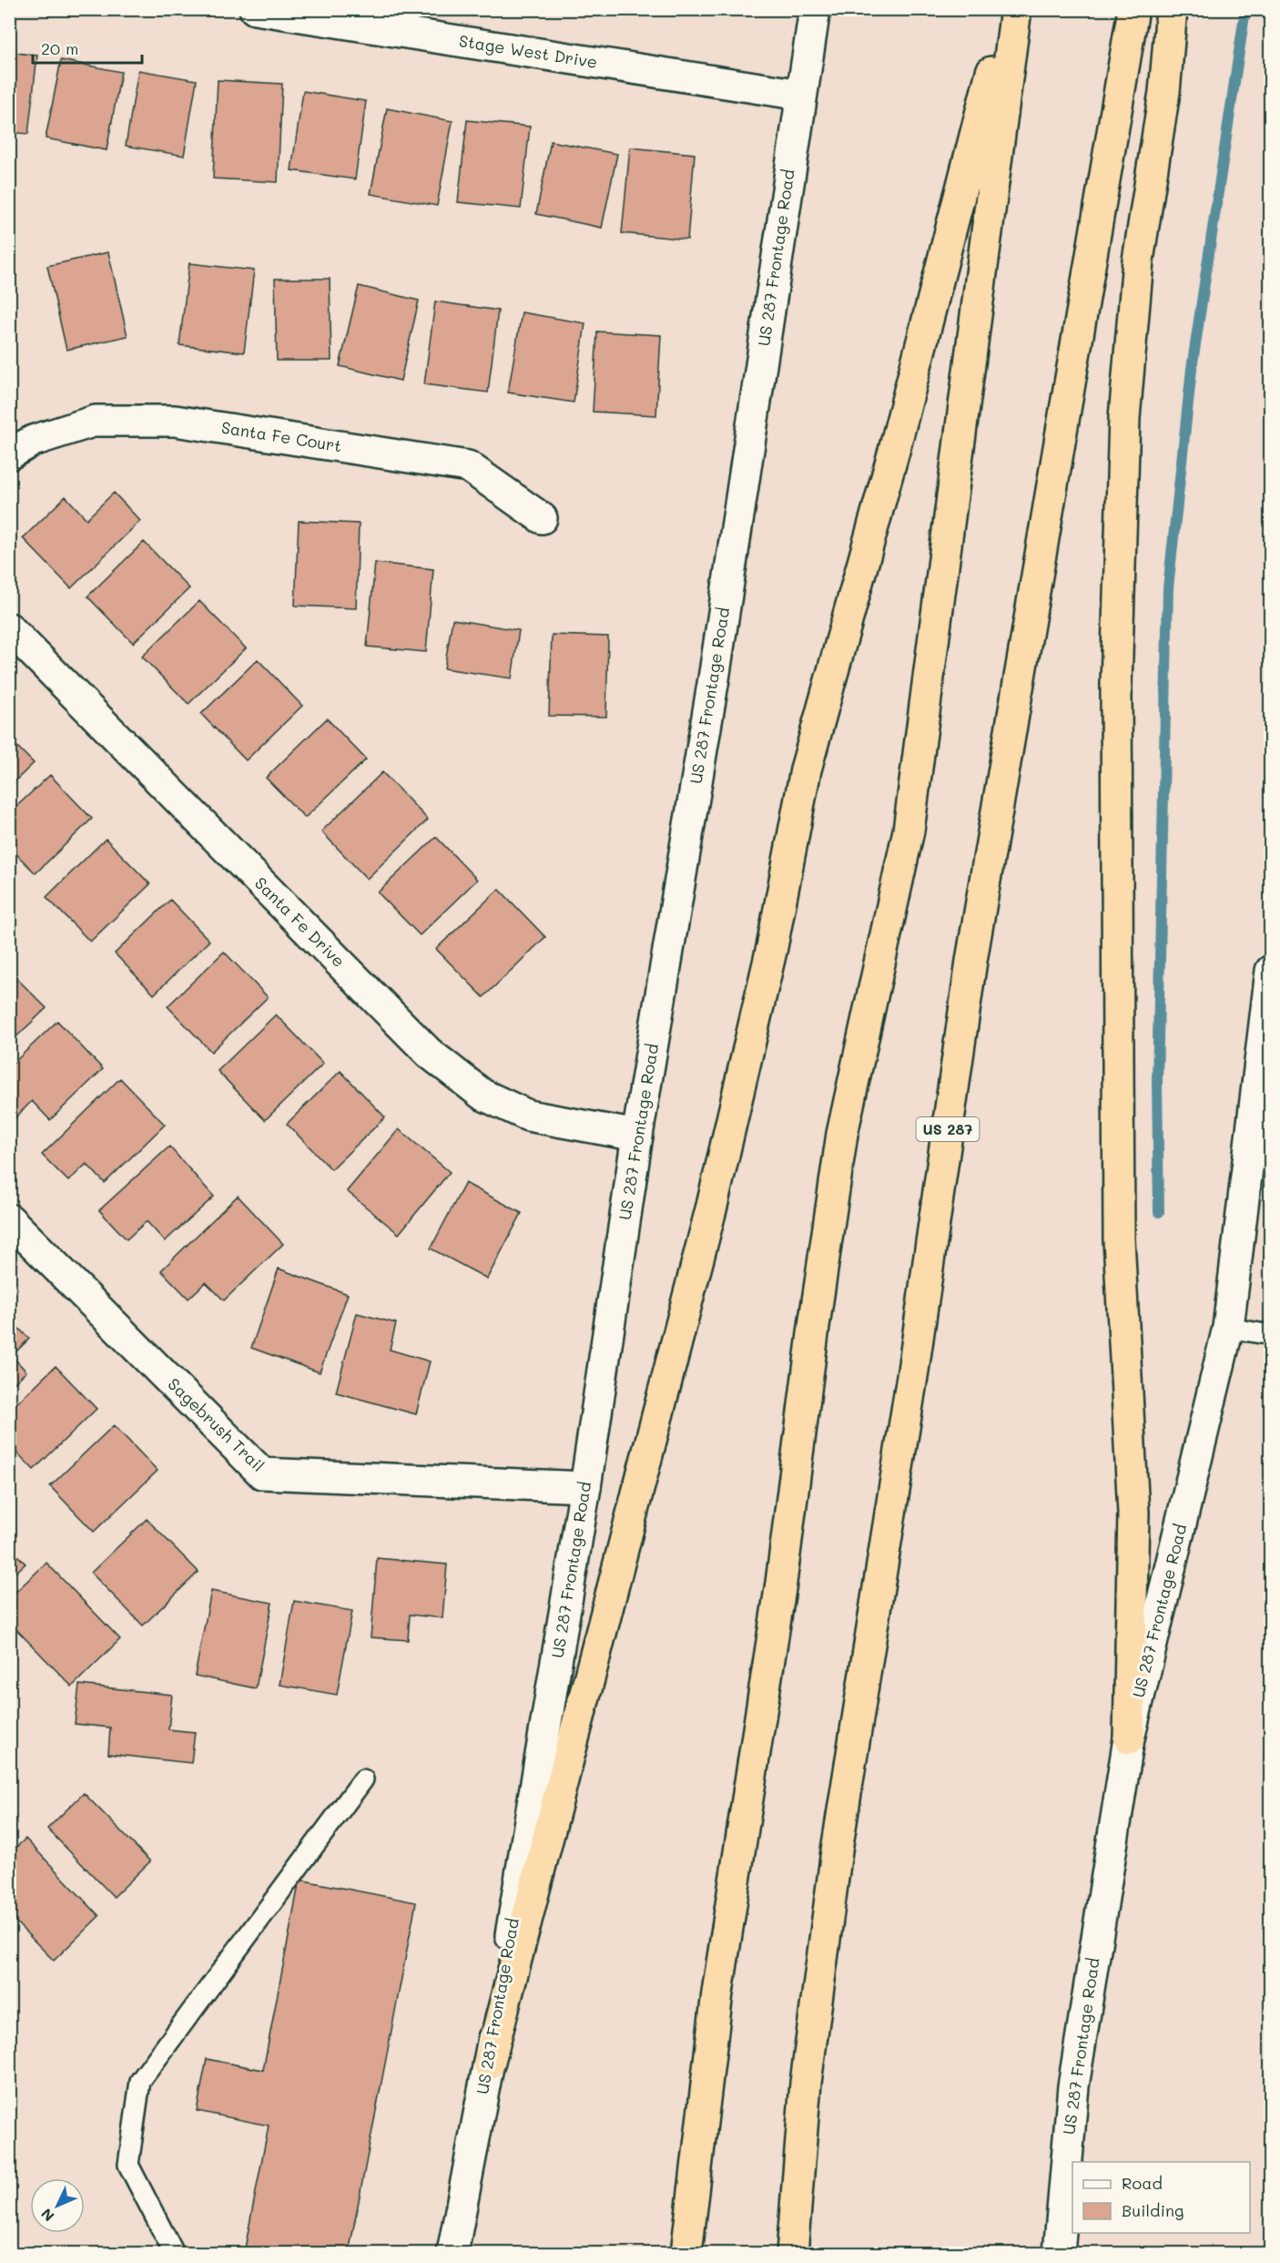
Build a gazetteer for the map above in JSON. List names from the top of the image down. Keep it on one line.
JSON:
{"streets":{"highway":["US 287"],"main road":["Stage West Drive","US 287 Frontage Road","Santa Fe Court","Santa Fe Drive","Sagebrush Trail"]},"crossings":[["Stage West Drive","US 287 Frontage Road"],["US 287 Frontage Road","Santa Fe Drive"],["US 287 Frontage Road","Sagebrush Trail"]],"legend":["Road","Building"],"scale_bar":"20 m","north":"bottom left"}
